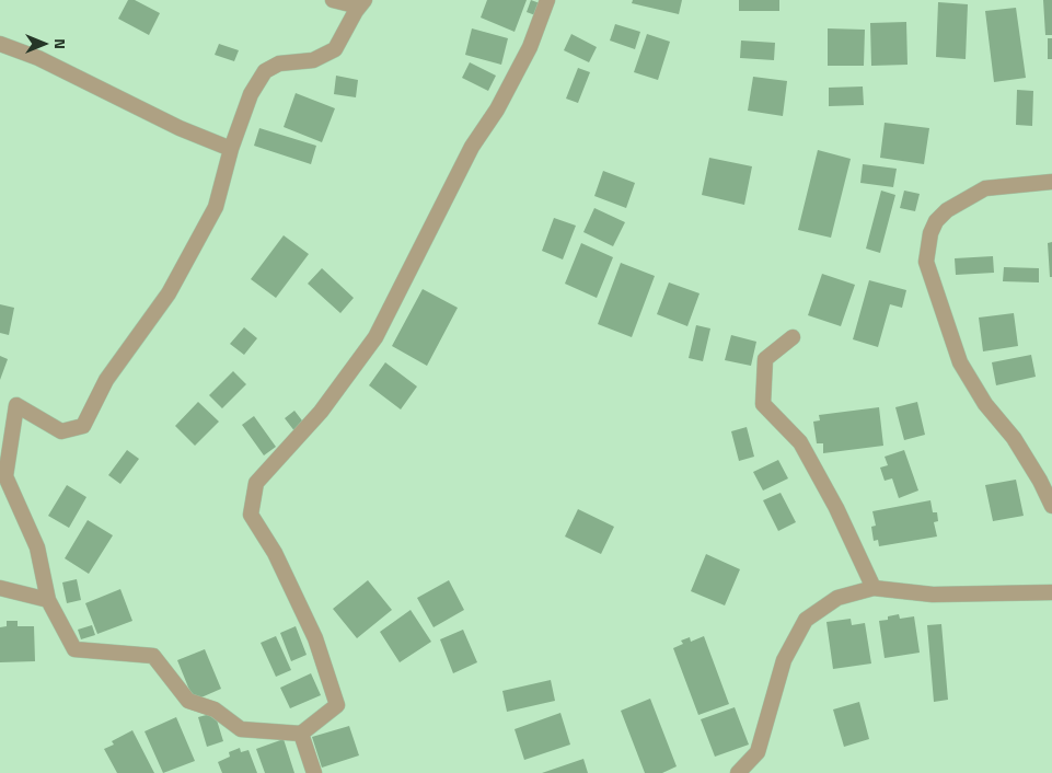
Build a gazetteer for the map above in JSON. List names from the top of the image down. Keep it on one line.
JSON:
{"north":"right"}
